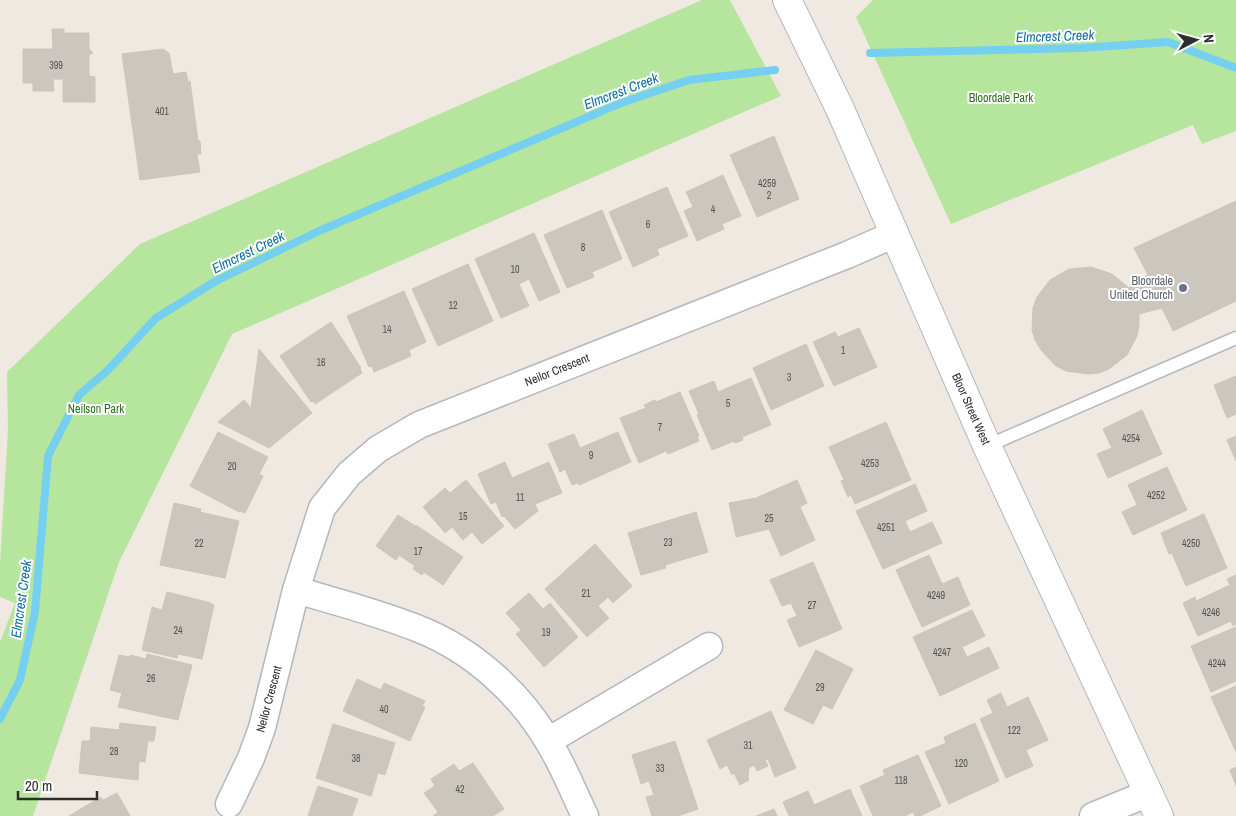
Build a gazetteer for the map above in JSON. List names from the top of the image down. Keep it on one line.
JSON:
{"streets":{"main road":["Bloor Street West"],"street":["Neilor Crescent"]},"crossings":[["Neilor Crescent","Bloor Street West"]],"water":["Elmcrest Creek"],"parks":["Bloordale Park","Neilson Park"],"places":["Bloordale United Church"],"house_numbers":["399","401","4259","2","4","6","8","10","12","14","1","16","3","5","7","4254","9","4253","20","4252","11","15","25","4251","23","22","4250","17","21","4249","27","4246","24","19","4247","4244","26","29","40","122","31","28","38","120","33","118","42"],"scale_bar":"20 m","north":"right"}
